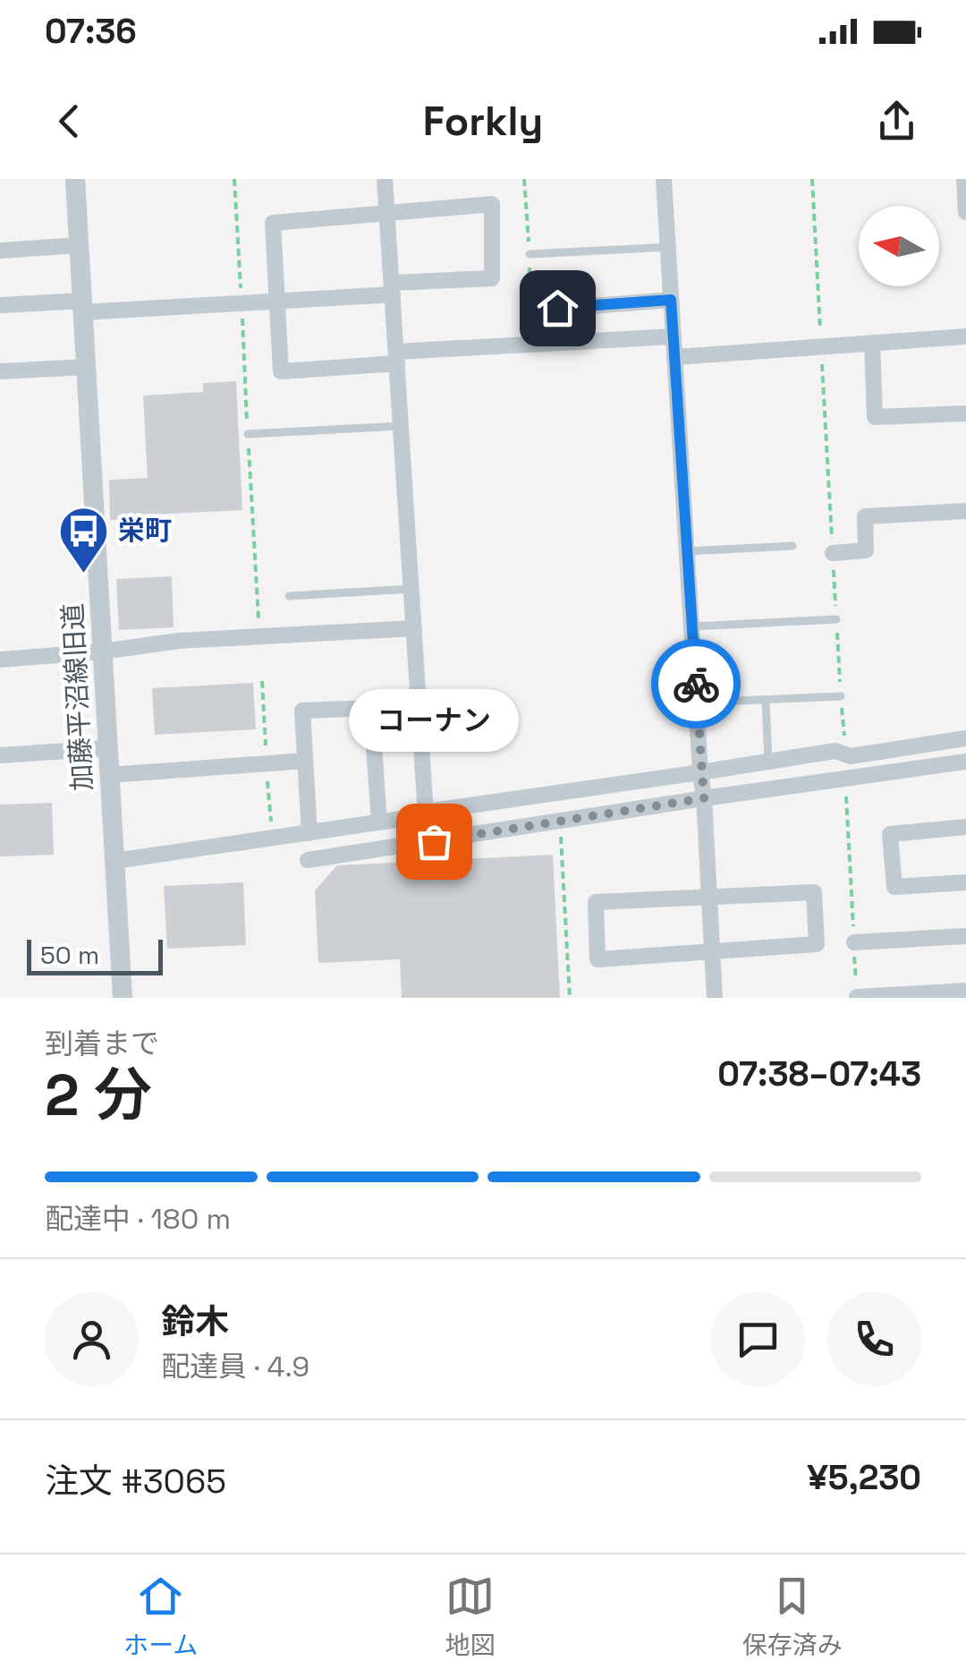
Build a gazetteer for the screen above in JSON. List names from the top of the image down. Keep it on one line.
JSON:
{"streets":{"street":["加藤平沼線旧道"]},"places":{"bus stop":["栄町"],"other":["コーナン"]},"scale_bar":"50 m","north":"left","page":{"status":"07:36","header":"Forkly","bubble":"コーナン","scale":"50 m","heading":["2 分","到着まで","07:38–07:43"],"panel":["鈴木","配達員 · 4.9","注文 #3065","¥5,230"],"bar":"配達中 · 180 m","tabs":["ホーム","地図","保存済み"]}}
